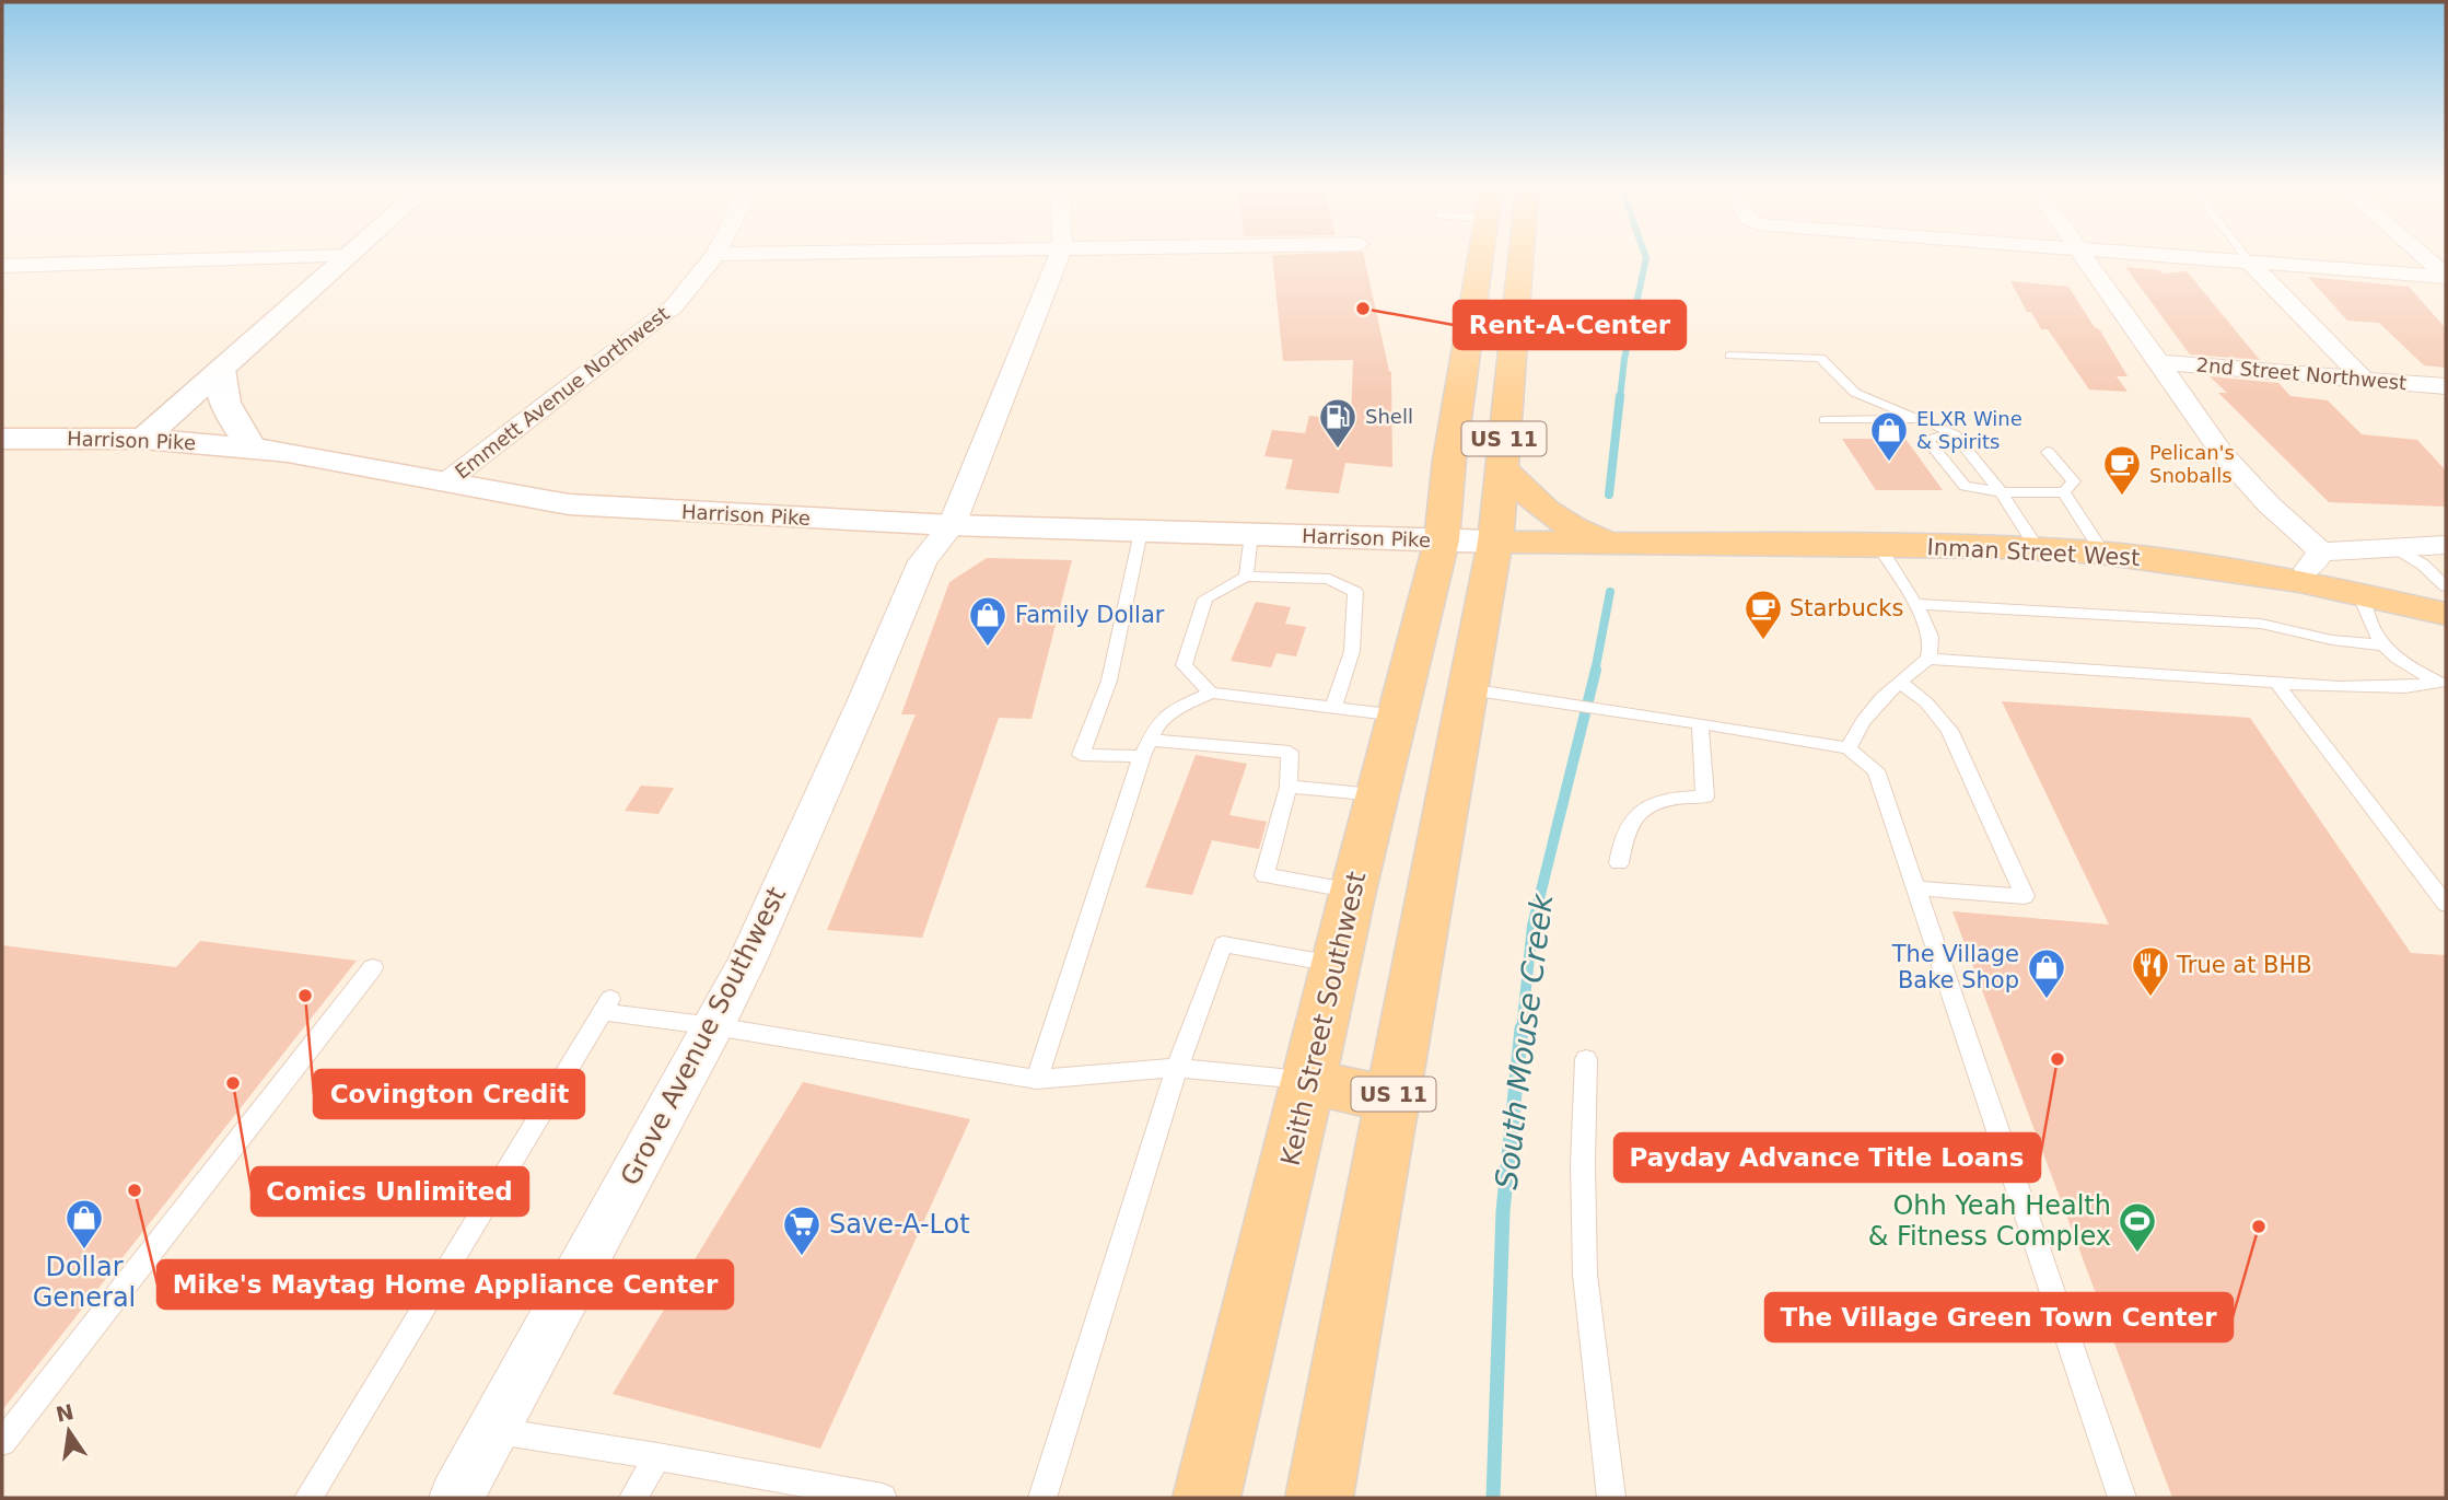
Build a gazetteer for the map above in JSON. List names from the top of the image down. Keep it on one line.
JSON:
{"streets":{"main road":["US 11","Harrison Pike","Inman Street West","Keith Street Southwest"],"street":["2nd Street Northwest","Emmett Avenue Northwest","Grove Avenue Southwest"]},"crossings":[["Emmett Avenue Northwest","Harrison Pike"],["US 11","Harrison Pike"],["US 11","Inman Street West"],["US 11","Keith Street Southwest"],["Harrison Pike","Inman Street West"],["Harrison Pike","Keith Street Southwest"],["Harrison Pike","Grove Avenue Southwest"]],"water":["South Mouse Creek"],"places":{"other":["Rent-A-Center","Covington Credit","Payday Advance Title Loans","Comics Unlimited","Mike's Maytag Home Appliance Center","The Village Green Town Center"],"fuel station":["Shell"],"shop":["ELXR Wine & Spirits","Family Dollar","The Village Bake Shop","Dollar General"],"cafe":["Pelican's Snoballs","Starbucks"],"restaurant":["True at BHB"],"sports":["Ohh Yeah Health & Fitness Complex"],"supermarket":["Save-A-Lot"]},"north":"top"}
